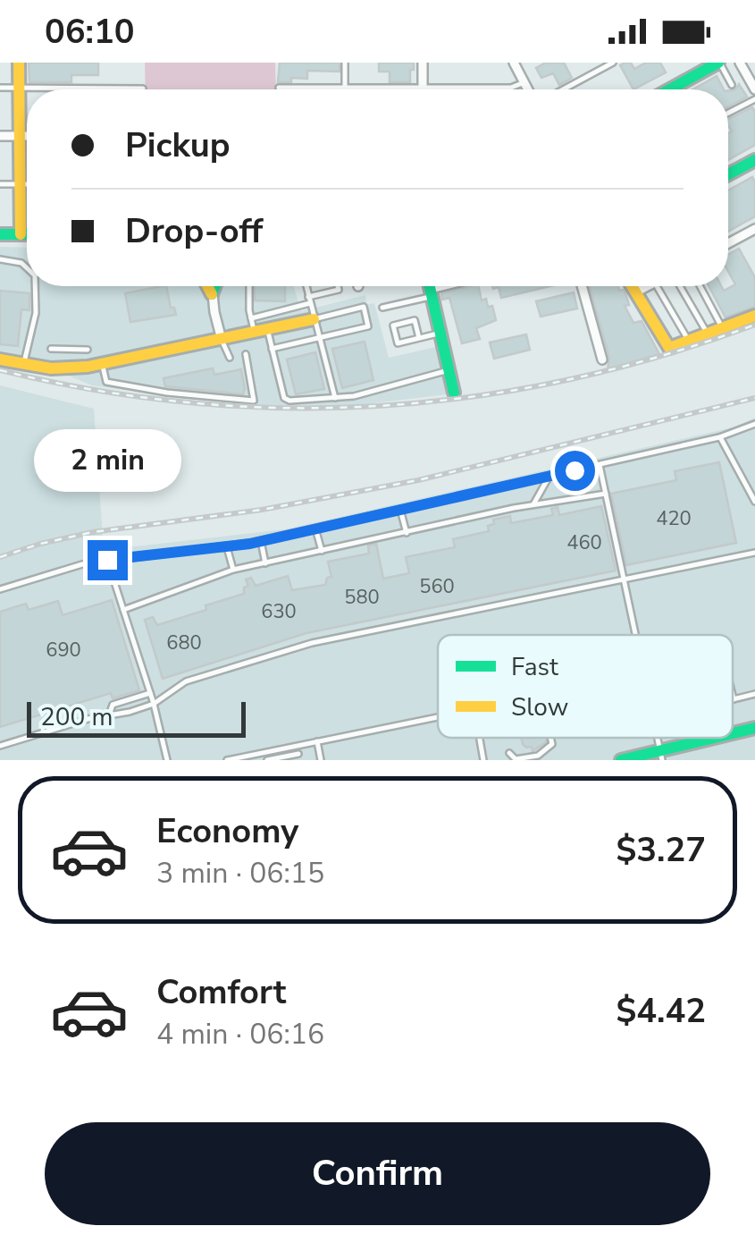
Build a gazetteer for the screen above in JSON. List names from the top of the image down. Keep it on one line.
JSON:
{"house_numbers":["420","460","560","580","630","680","690"],"legend":["Fast","Slow"],"scale_bar":"200 m","page":{"status":"06:10","banner":["Pickup","Drop-off"],"bubble":"2 min","scale":"200 m","list":[{"name":"Economy","note":"3 min · 06:15","value":"$3.27"},{"name":"Comfort","note":"4 min · 06:16","value":"$4.42"}],"buttons":"Confirm"}}
